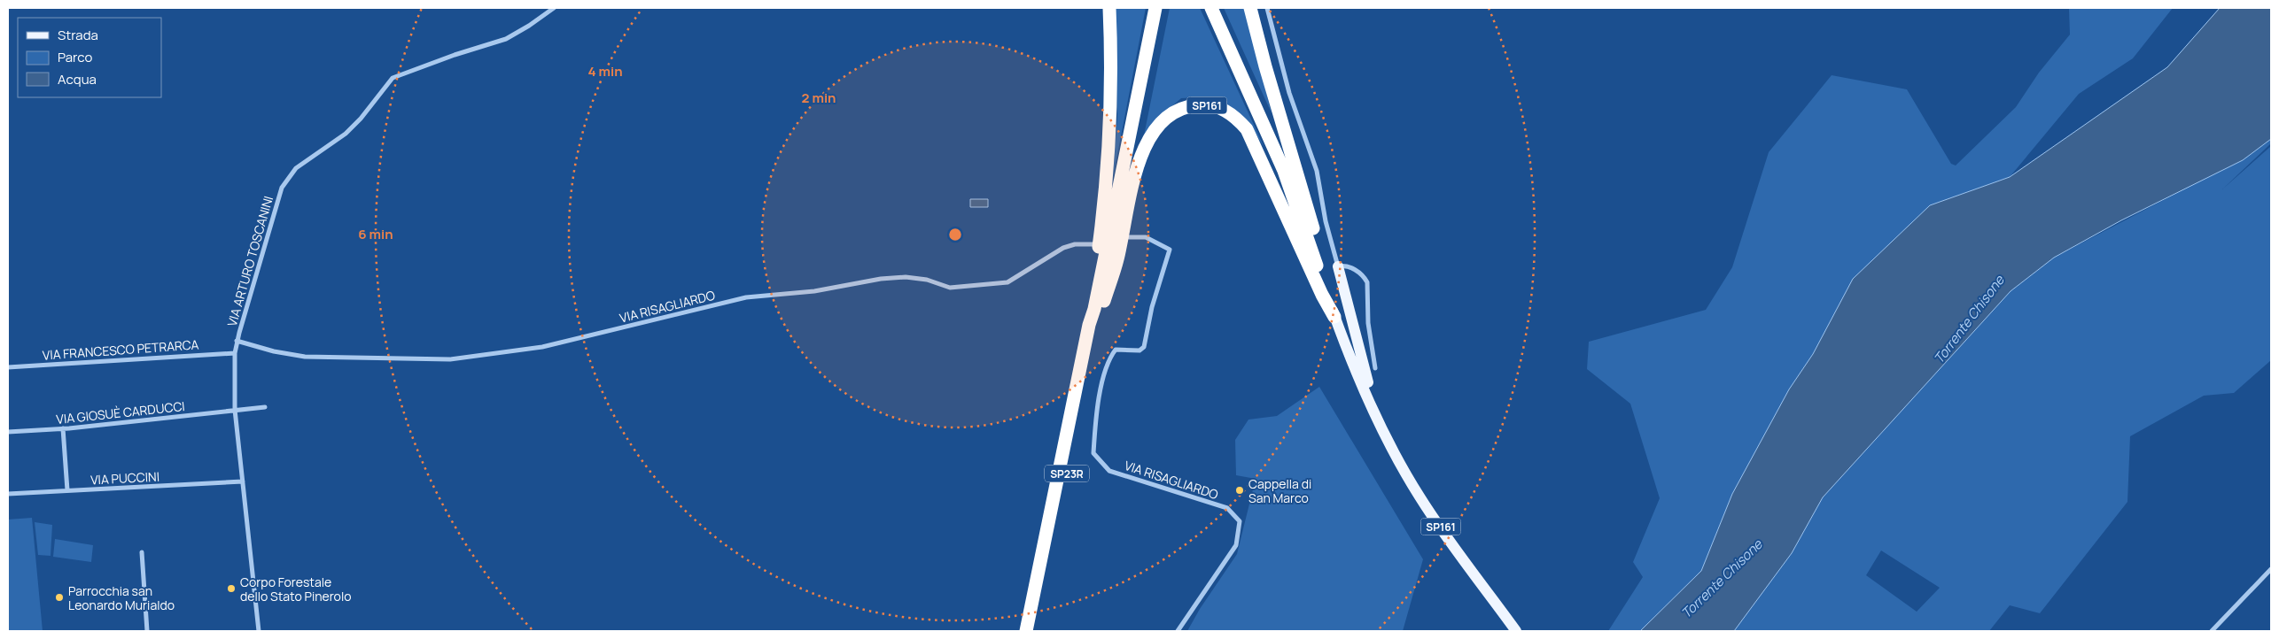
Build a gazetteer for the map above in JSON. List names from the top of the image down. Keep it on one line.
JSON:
{"streets":{"highway":["SP161","SP23R"],"street":["VIA ARTURO TOSCANINI","VIA RISAGLIARDO","VIA FRANCESCO PETRARCA","VIA GIOSUÈ CARDUCCI","VIA PUCCINI"]},"crossings":[["SP161","SP23R"],["VIA ARTURO TOSCANINI","VIA RISAGLIARDO"],["VIA ARTURO TOSCANINI","VIA FRANCESCO PETRARCA"],["VIA ARTURO TOSCANINI","VIA GIOSUÈ CARDUCCI"],["VIA ARTURO TOSCANINI","VIA PUCCINI"]],"water":["Torrente Chisone"],"places":["Cappella di San Marco","Corpo Forestale dello Stato Pinerolo","Parrocchia san Leonardo Murialdo"],"legend":["Strada","Parco","Acqua"],"rings":["4 min","2 min","6 min"]}
